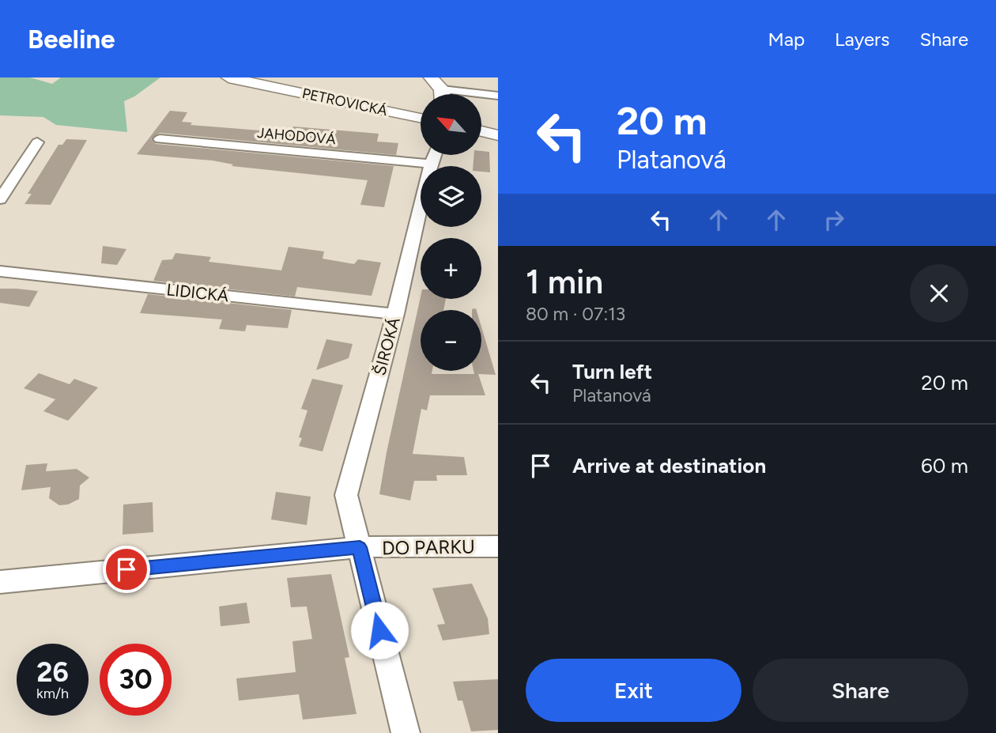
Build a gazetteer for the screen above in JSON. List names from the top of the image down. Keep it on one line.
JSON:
{"streets":{"main road":["PETROVICKÁ"],"street":["JAHODOVÁ","LIDICKÁ","ŠIROKÁ","DO PARKU"]},"crossings":[["JAHODOVÁ","ŠIROKÁ"],["LIDICKÁ","ŠIROKÁ"],["ŠIROKÁ","DO PARKU"]],"north":"top left","page":{"header":"Beeline","nav":["Map","Layers","Share"],"turn":["20 m","Platanová"],"map_buttons":["+","−"],"heading":["1 min","80 m · 07:13"],"list":[{"name":"Turn left","note":"Platanová","value":"20 m"},{"name":"Arrive at destination","value":"60 m"}],"speed":"26 km/h","limit":"30","buttons":["Exit","Share"]}}
